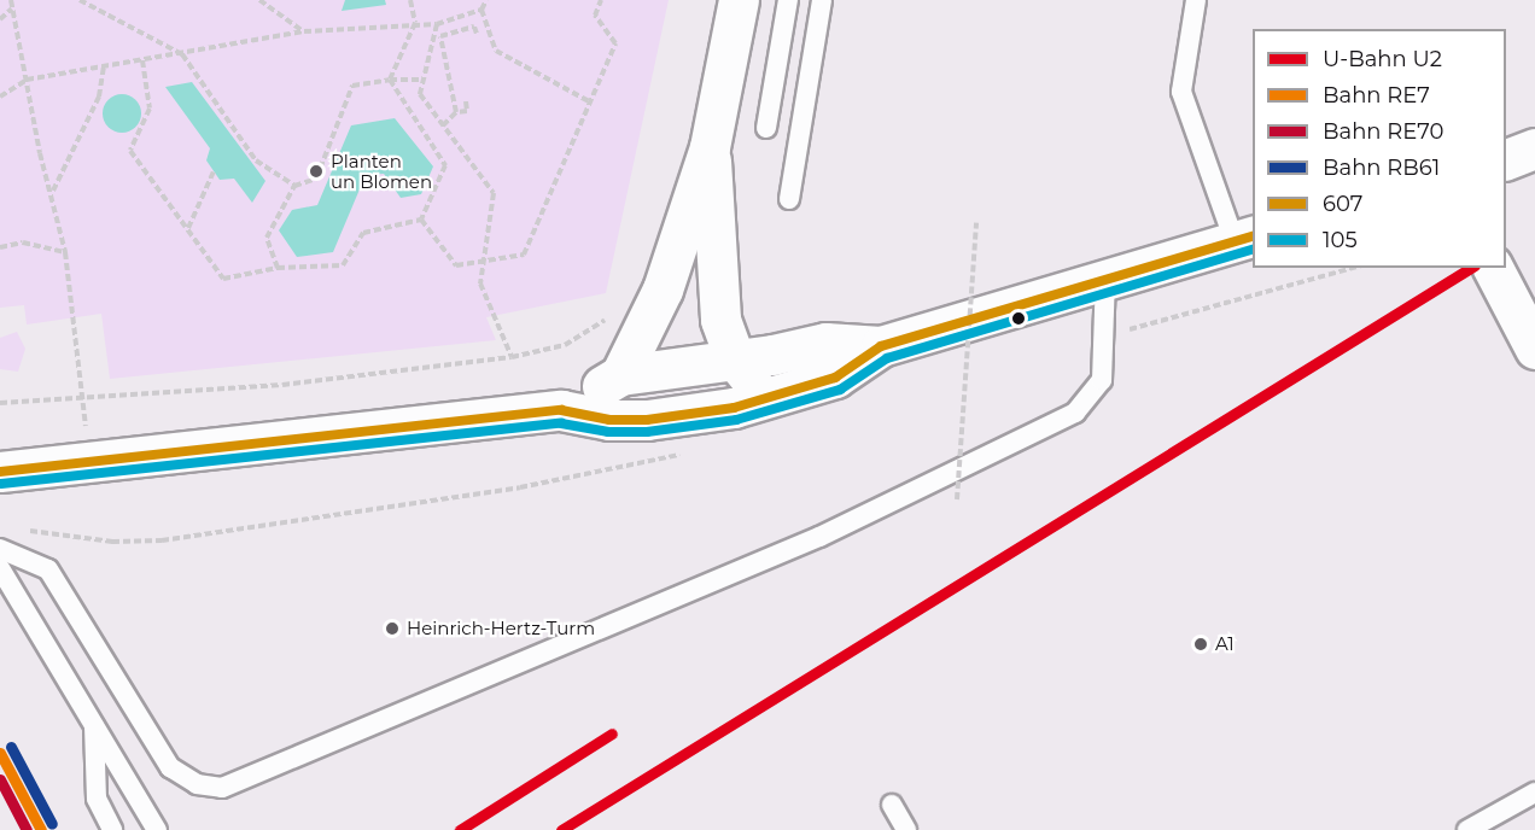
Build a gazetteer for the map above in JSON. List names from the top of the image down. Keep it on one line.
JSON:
{"places":["Planten un Blomen","Heinrich-Hertz-Turm","A1"],"lines":["transit line 607","transit line 105","metro line U2","rail line RB61","rail line RE7","rail line RE70"],"legend":["U-Bahn U2","Bahn RE7","Bahn RE70","Bahn RB61","607","105"]}
